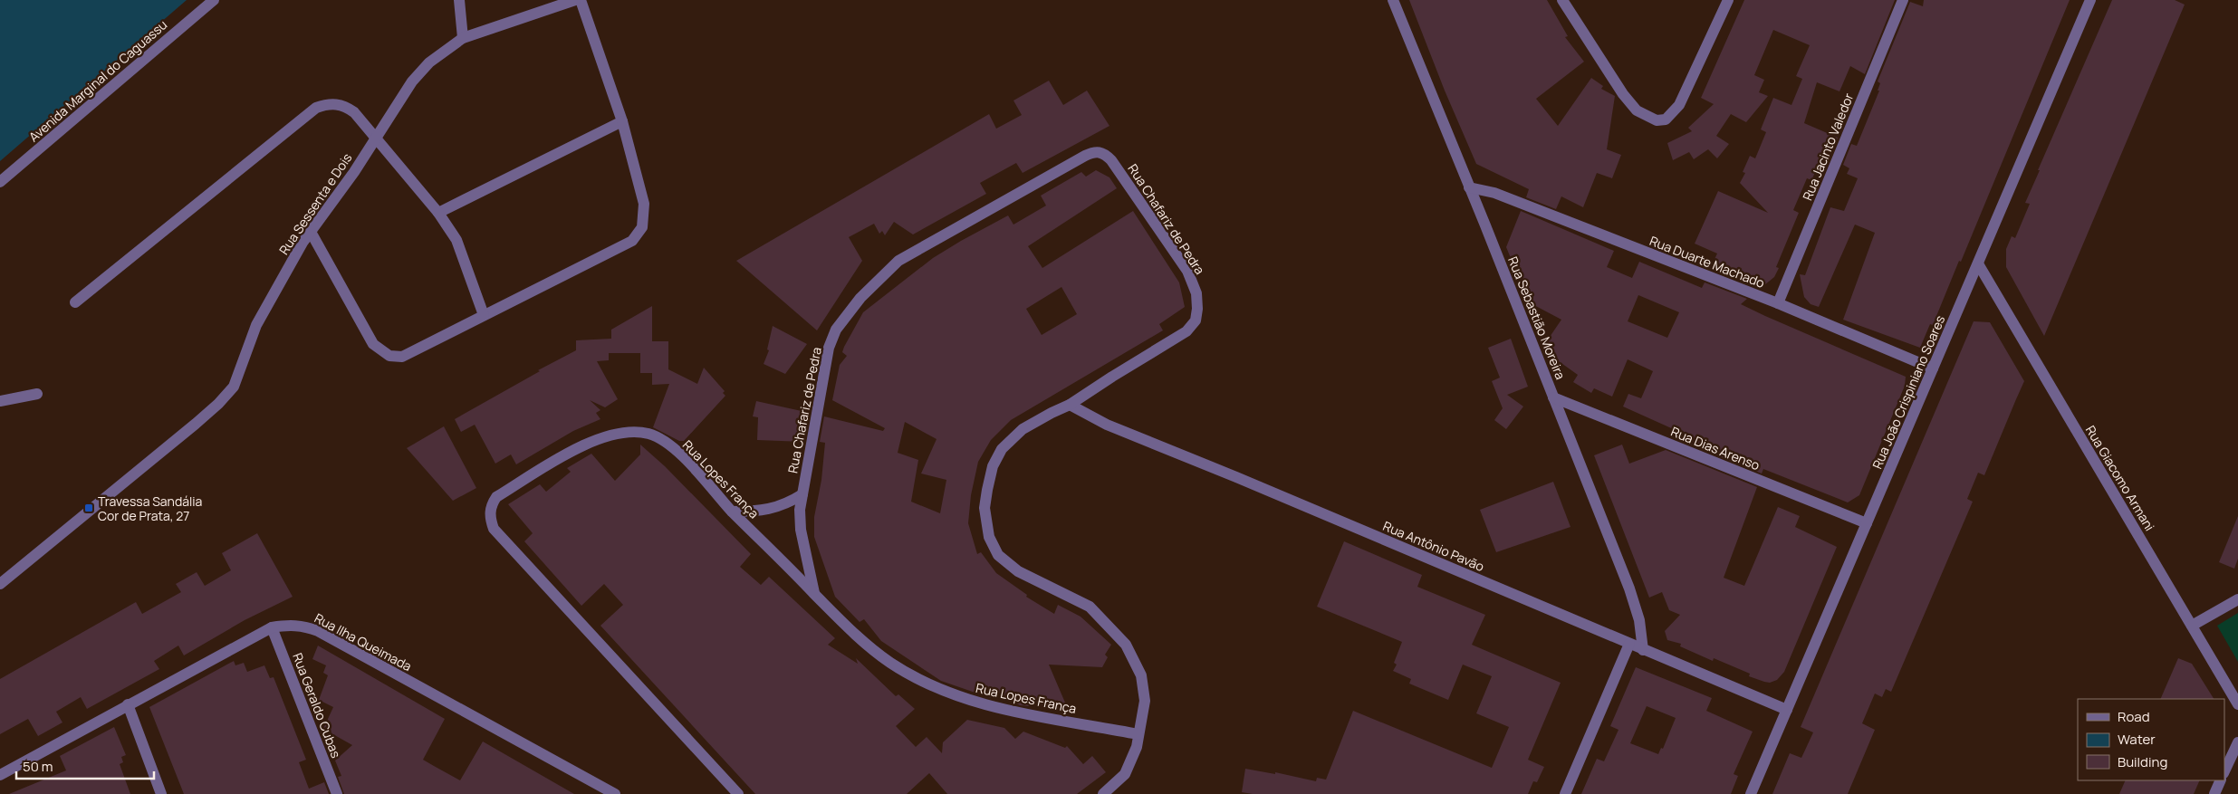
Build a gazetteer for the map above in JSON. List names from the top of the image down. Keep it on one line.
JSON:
{"streets":{"street":["Avenida Marginal do Caguassu","Rua Jacinto Valedor","Rua Sessenta e Dois","Rua Chafariz de Pedra","Rua Duarte Machado","Rua Sebastião Moreira","Rua João Crispiniano Soares","Rua Dias Arenso","Rua Giacomo Armani","Rua Lopes França","Rua Antônio Pavão","Rua Ilha Queimada","Rua Geraldo Cubas"]},"crossings":[["Rua Jacinto Valedor","Rua Duarte Machado"],["Rua Chafariz de Pedra","Rua Lopes França"],["Rua Chafariz de Pedra","Rua Antônio Pavão"],["Rua Duarte Machado","Rua Sebastião Moreira"],["Rua Duarte Machado","Rua João Crispiniano Soares"],["Rua Sebastião Moreira","Rua Dias Arenso"],["Rua Sebastião Moreira","Rua Antônio Pavão"],["Rua João Crispiniano Soares","Rua Dias Arenso"],["Rua João Crispiniano Soares","Rua Giacomo Armani"],["Rua João Crispiniano Soares","Rua Antônio Pavão"],["Rua Ilha Queimada","Rua Geraldo Cubas"]],"places":{"transit":["Travessa Sandália Cor de Prata, 27"]},"legend":["Road","Water","Building"],"scale_bar":"50 m"}
